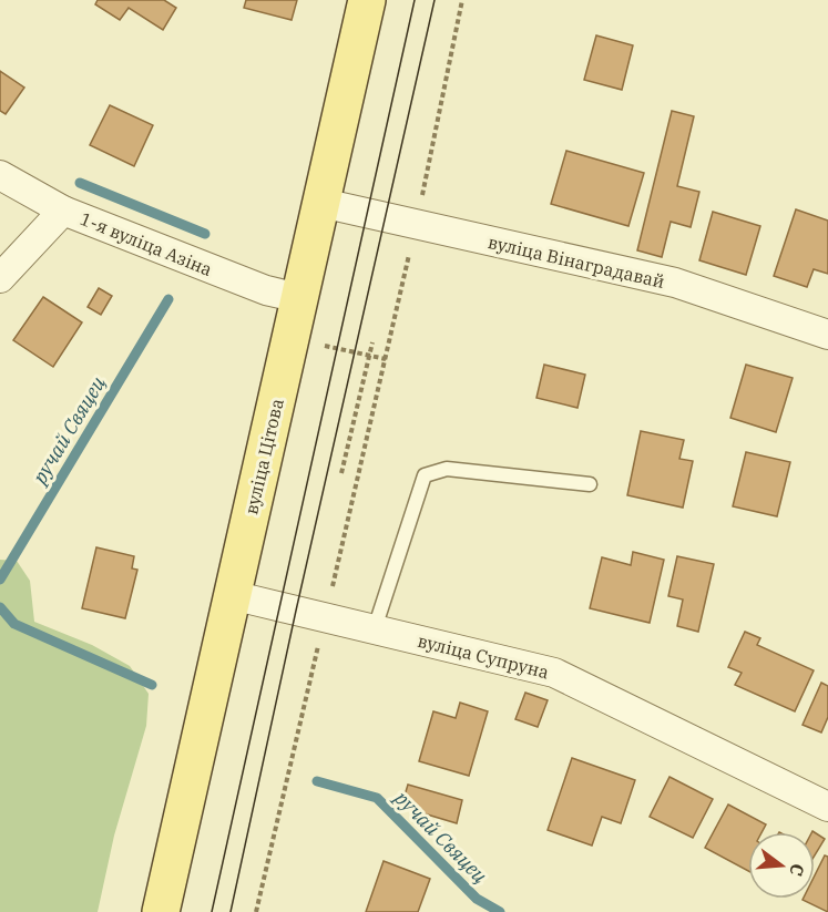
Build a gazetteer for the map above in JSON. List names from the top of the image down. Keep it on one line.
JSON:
{"streets":{"main road":["вуліца Цітова"],"street":["1-я вуліца Азіна","вуліца Вінаградавай","вуліца Супруна"]},"crossings":[["1-я вуліца Азіна","вуліца Цітова"],["вуліца Вінаградавай","вуліца Цітова"],["вуліца Цітова","вуліца Супруна"]],"water":["ручай Свяцец"],"north":"right"}
